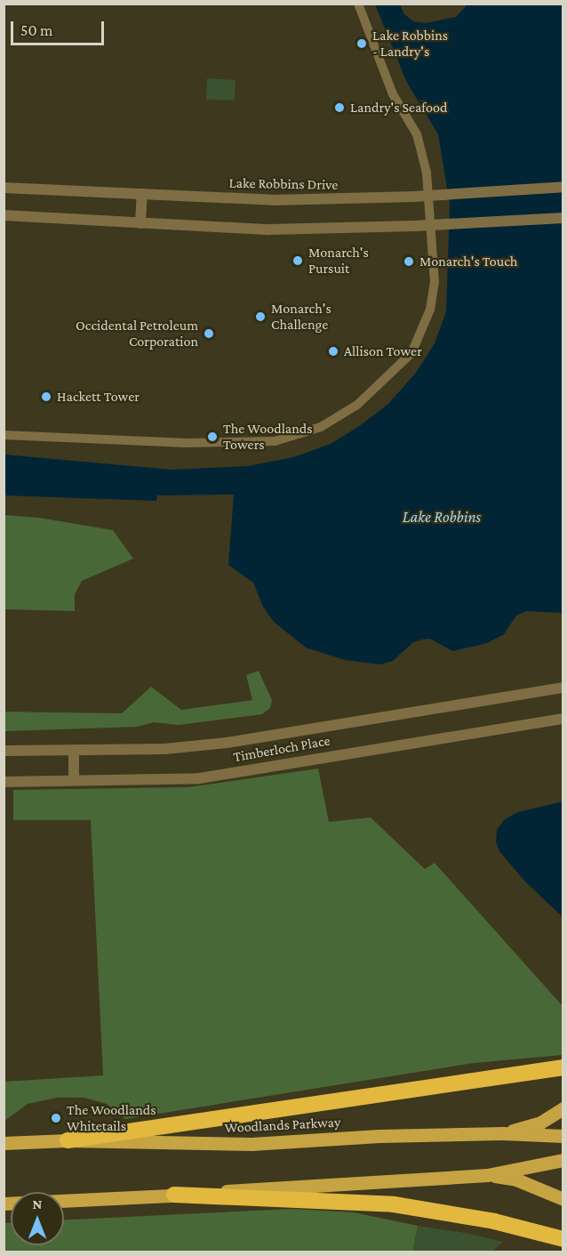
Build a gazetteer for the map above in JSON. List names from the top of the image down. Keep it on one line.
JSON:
{"streets":{"main road":["Woodlands Parkway"],"street":["Lake Robbins Drive","Timberloch Place"]},"water":["Lake Robbins"],"places":["Lake Robbins - Landry's","Landry's Seafood","Monarch's Pursuit","Monarch's Touch","Monarch's Challenge","Occidental Petroleum Corporation","Allison Tower","Hackett Tower","The Woodlands Towers","The Woodlands Whitetails"],"scale_bar":"50 m","north":"top"}
